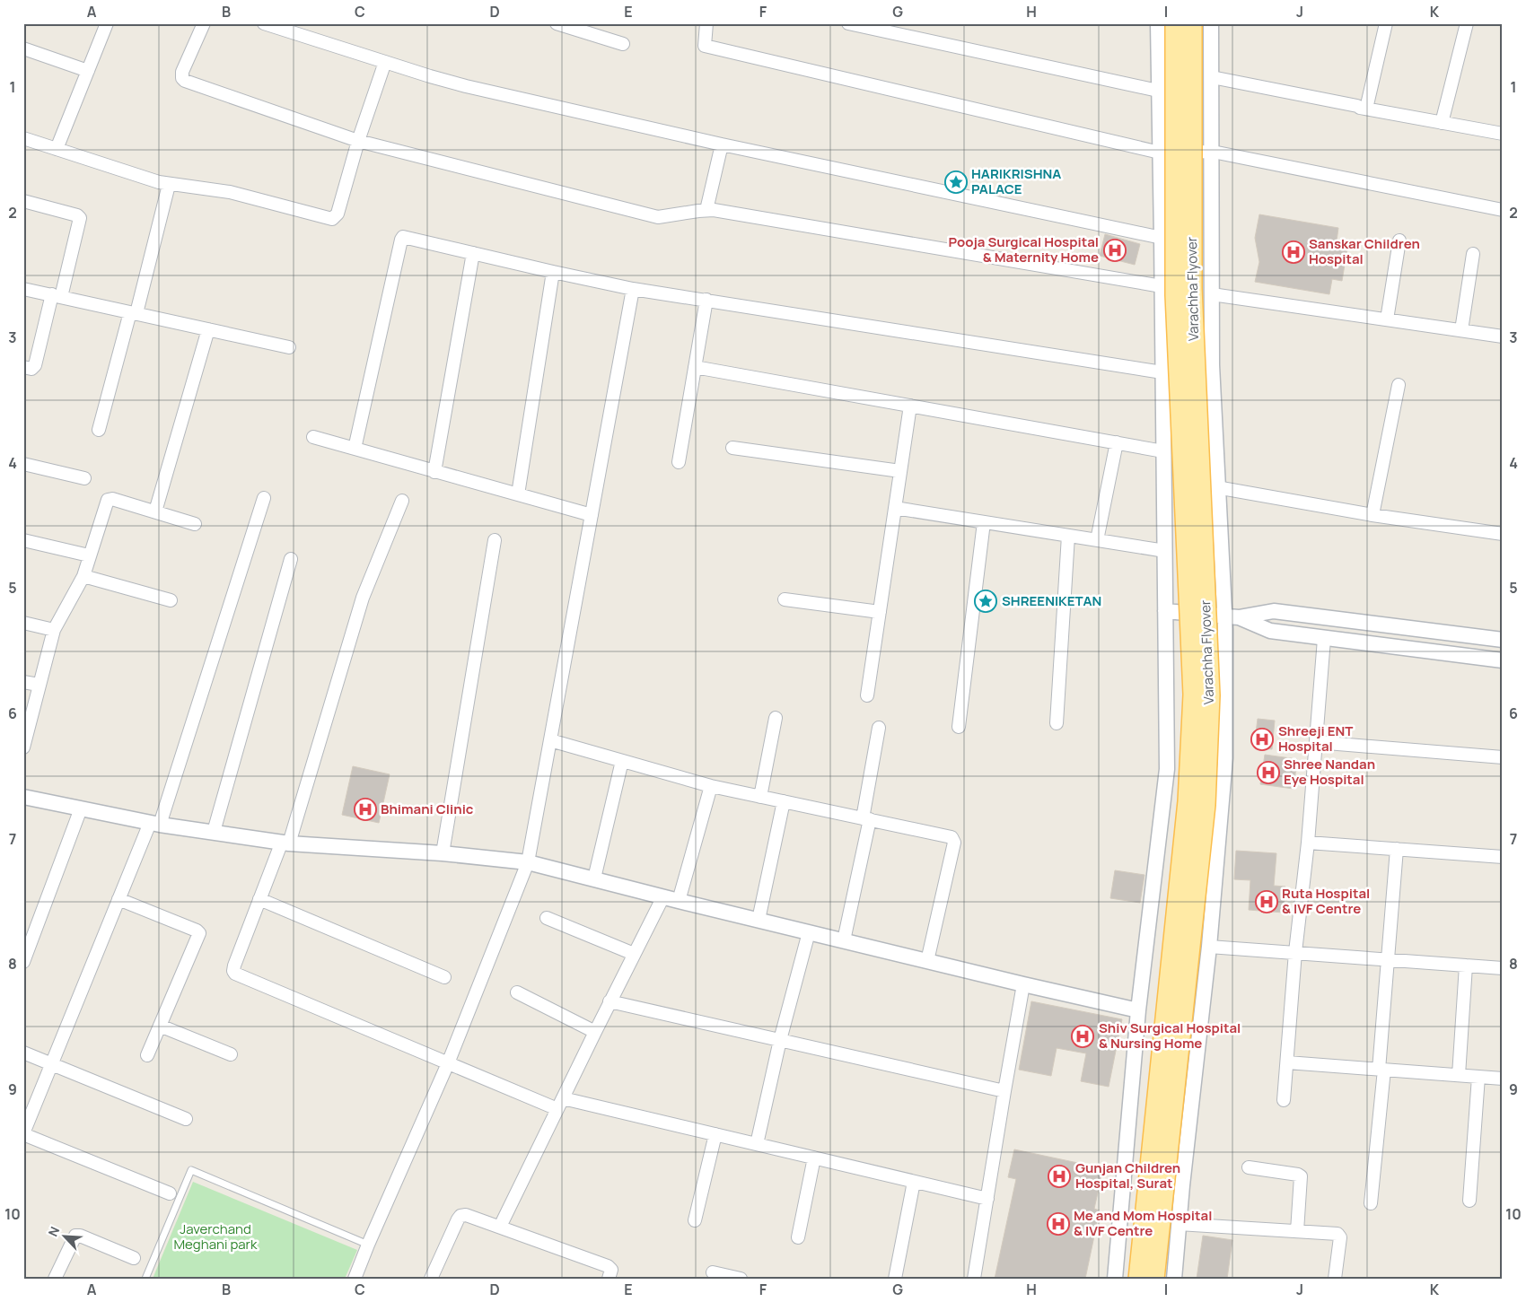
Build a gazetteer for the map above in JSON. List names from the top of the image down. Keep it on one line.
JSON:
{"streets":{"main road":["Varachha Flyover"]},"parks":["Javerchand Meghani park"],"places":{"place":["HARIKRISHNA PALACE","SHREENIKETAN"],"hospital":["Pooja Surgical Hospital & Maternity Home","Sanskar Children Hospital","Shreeji ENT Hospital","Shree Nandan Eye Hospital","Bhimani Clinic","Ruta Hospital & IVF Centre","Shiv Surgical Hospital & Nursing Home","Gunjan Children Hospital, Surat","Me and Mom Hospital & IVF Centre"]},"north":"top left","grid":{"columns":["A","B","C","D","E","F","G","H","I","J","K"],"rows":["1","2","3","4","5","6","7","8","9","10"]}}
